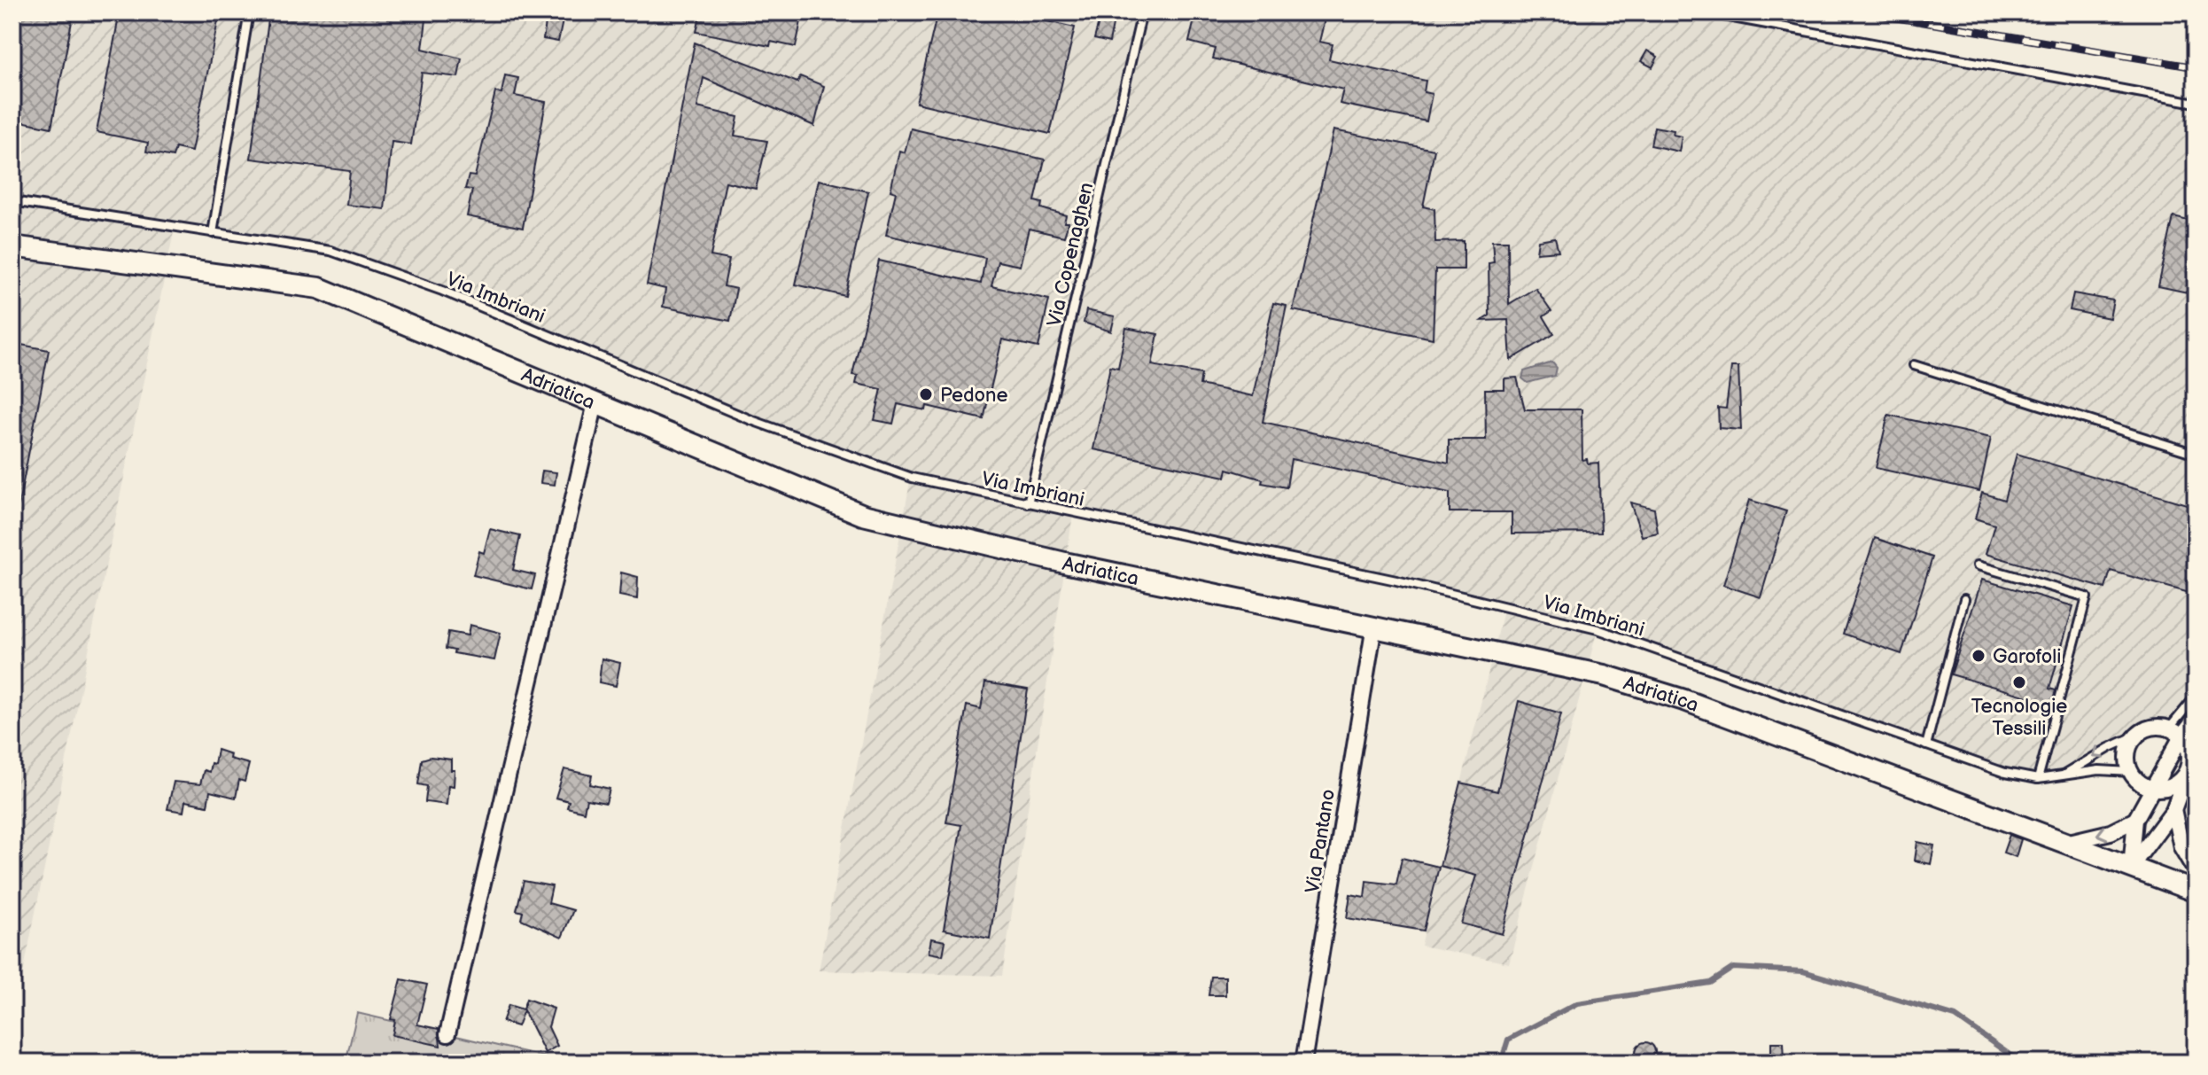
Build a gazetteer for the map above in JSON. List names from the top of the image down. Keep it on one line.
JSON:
{"streets":{"main road":["Adriatica"],"street":["Via Pantano"],"lane":["Via Copenaghen","Via Imbriani"]},"crossings":[["Via Copenaghen","Via Imbriani"],["Adriatica","Via Pantano"]],"places":["Pedone","Garofoli","Tecnologie Tessili"]}
